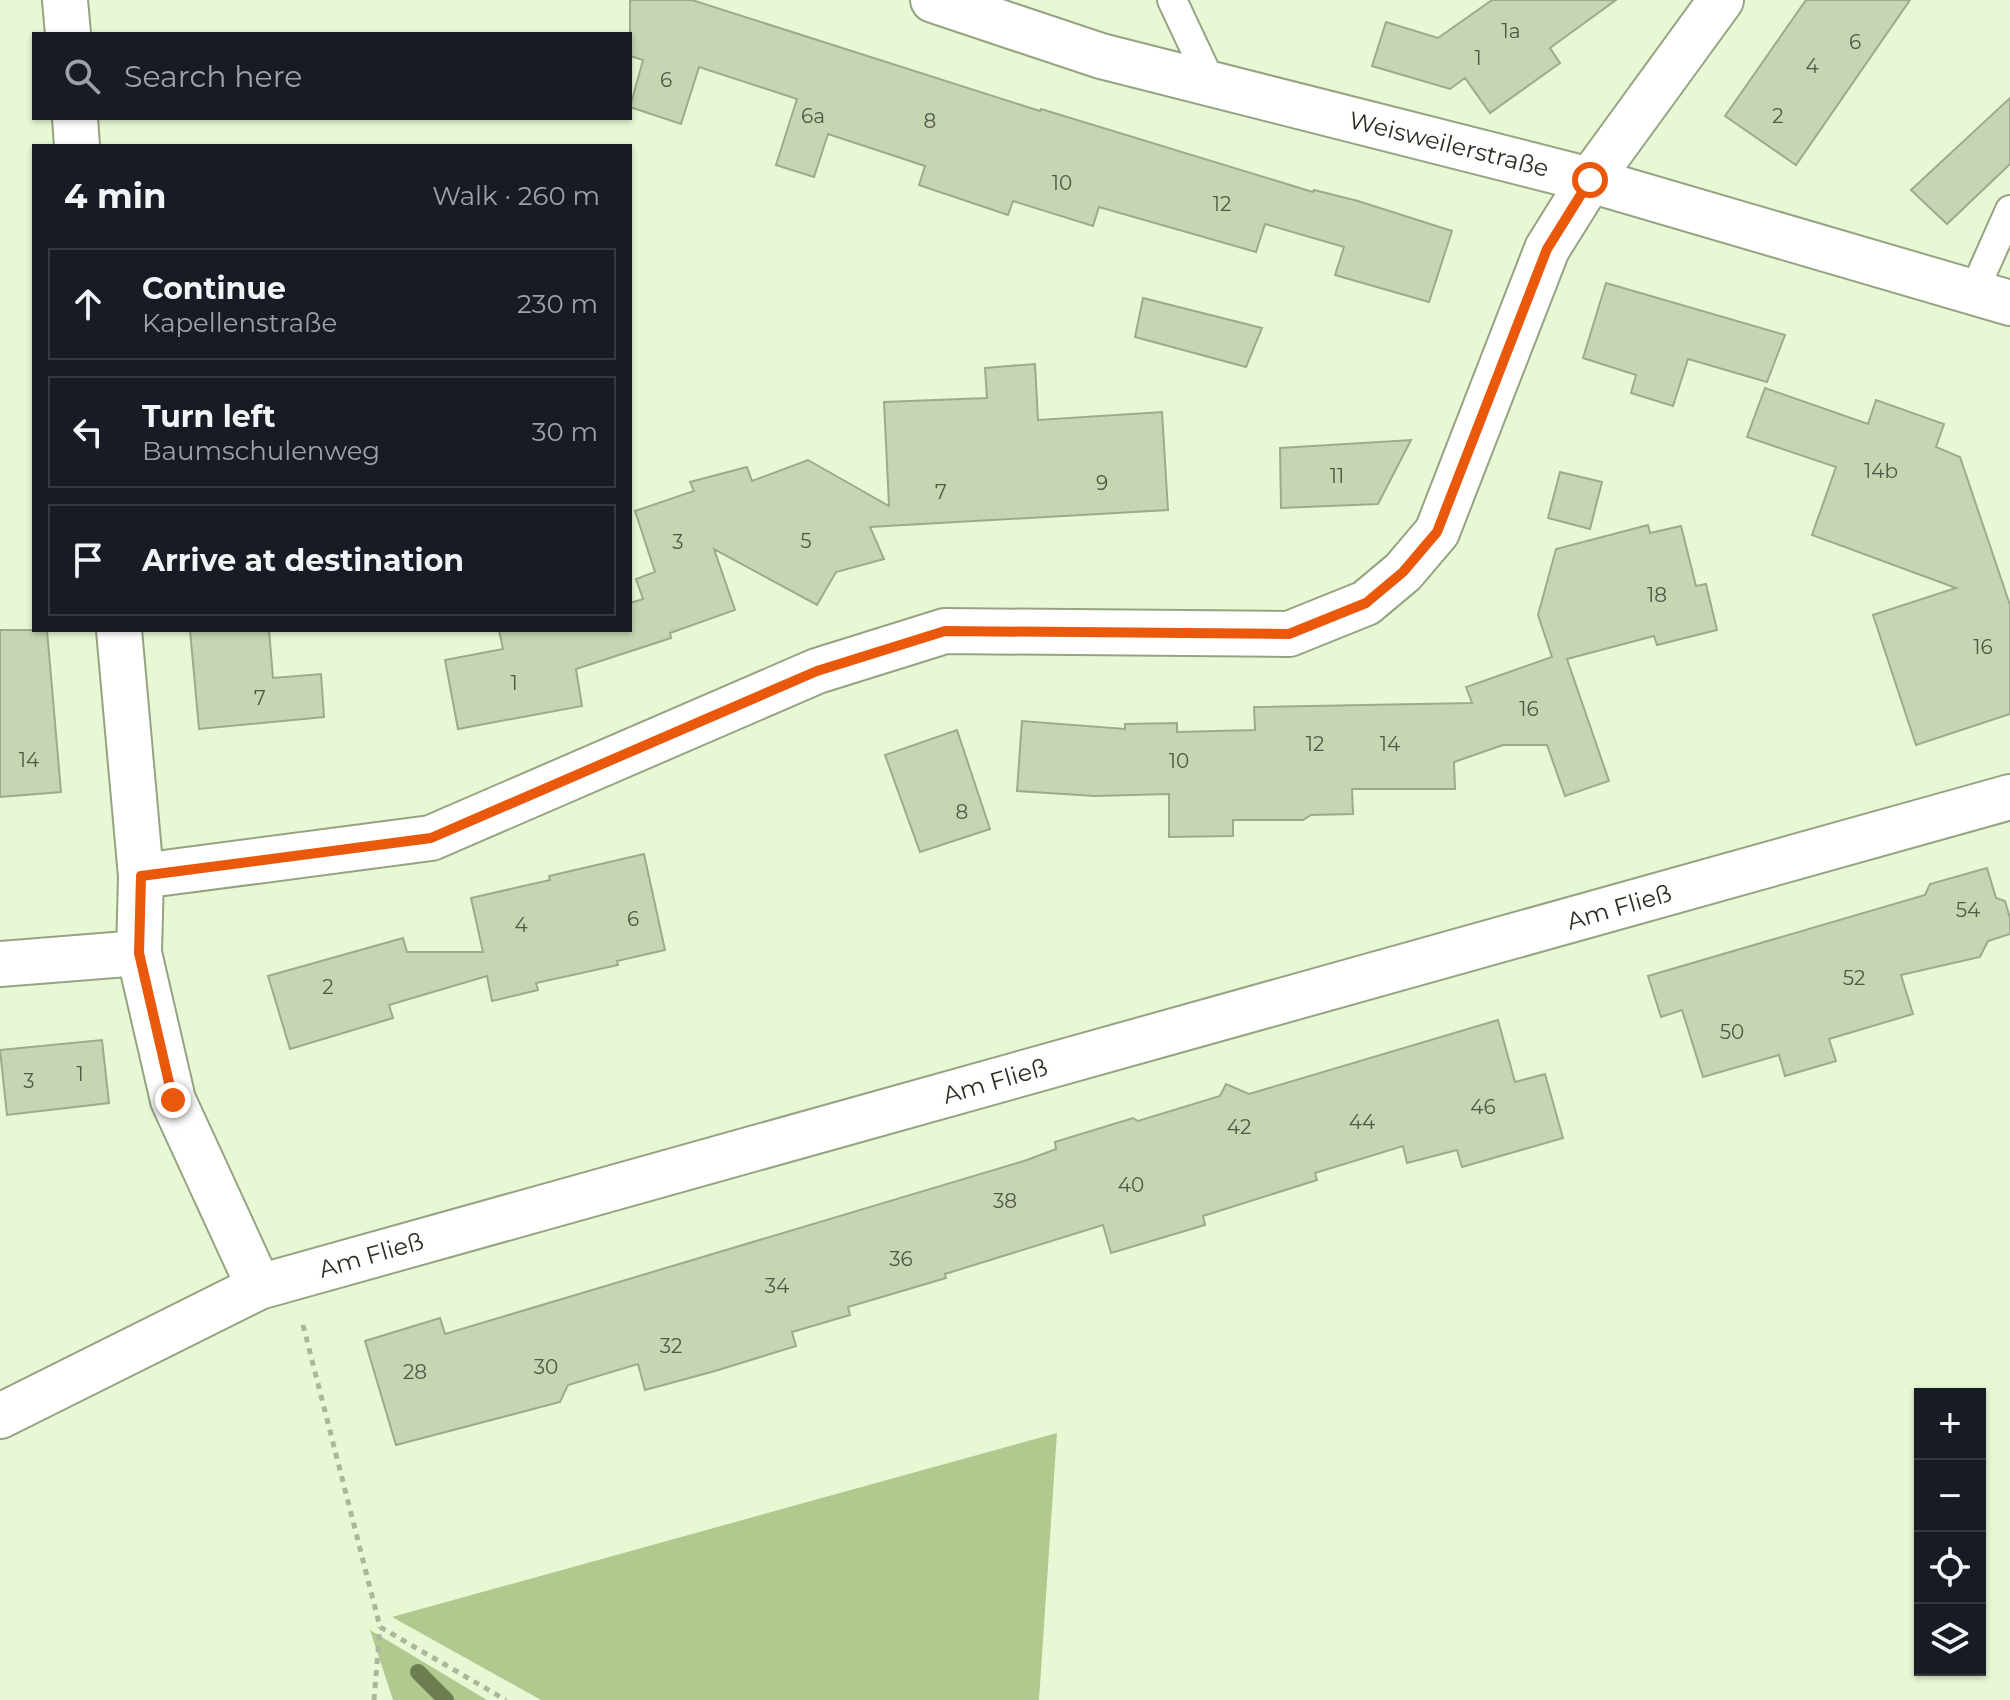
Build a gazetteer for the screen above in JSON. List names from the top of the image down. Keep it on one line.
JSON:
{"streets":{"street":["Weisweilerstraße","Am Fließ"]},"house_numbers":["1a","6","1","4","6","6a","2","8","10","12","14b","11","9","7","5","3","18","16","1","7","16","12","14","14","10","8","54","6","4","52","2","50","1","3","46","44","42","40","38","36","34","32","30","28"],"page":{"search":"Search here","heading":["4 min","Walk · 260 m"],"list":[["Continue","Kapellenstraße","230 m"],["Turn left","Baumschulenweg","30 m"],"Arrive at destination"],"map_buttons":["+","−"]}}
